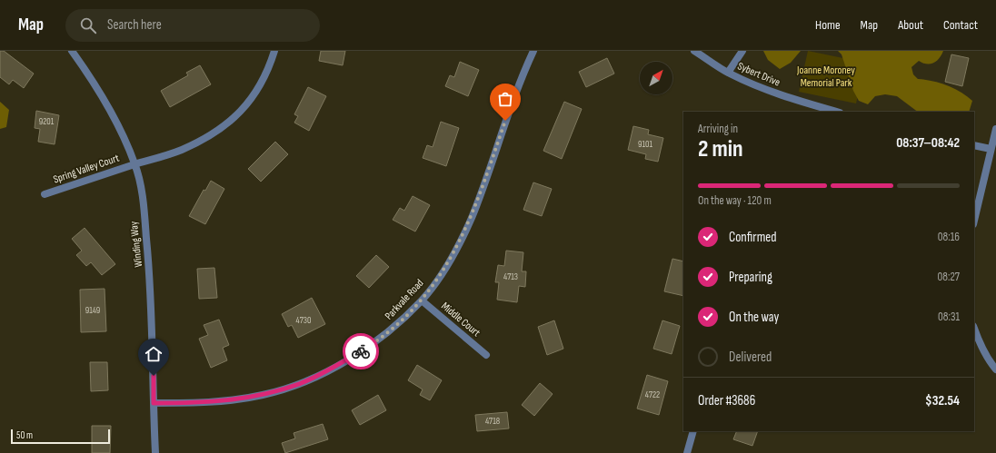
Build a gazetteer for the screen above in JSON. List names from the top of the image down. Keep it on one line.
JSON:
{"streets":{"street":["Sybert Drive","Spring Valley Court","Winding Way","Parkvale Road","Middle Court"]},"crossings":[["Spring Valley Court","Winding Way"],["Winding Way","Parkvale Road"],["Parkvale Road","Middle Court"]],"parks":["Joanne Moroney Memorial Park"],"house_numbers":["9201","9101","4713","9149","4730","4722","4718"],"scale_bar":"50 m","north":"top right","page":{"header":"Map","search":"Search here","nav":["Home","Map","About","Contact"],"heading":["2 min","Arriving in","08:37–08:42"],"panel":["Order #3686","$32.54"],"bar":"On the way · 120 m","list":[["Confirmed","08:16"],["Preparing","08:27"],["On the way","08:31"],"Delivered"],"scale":"50 m"}}
